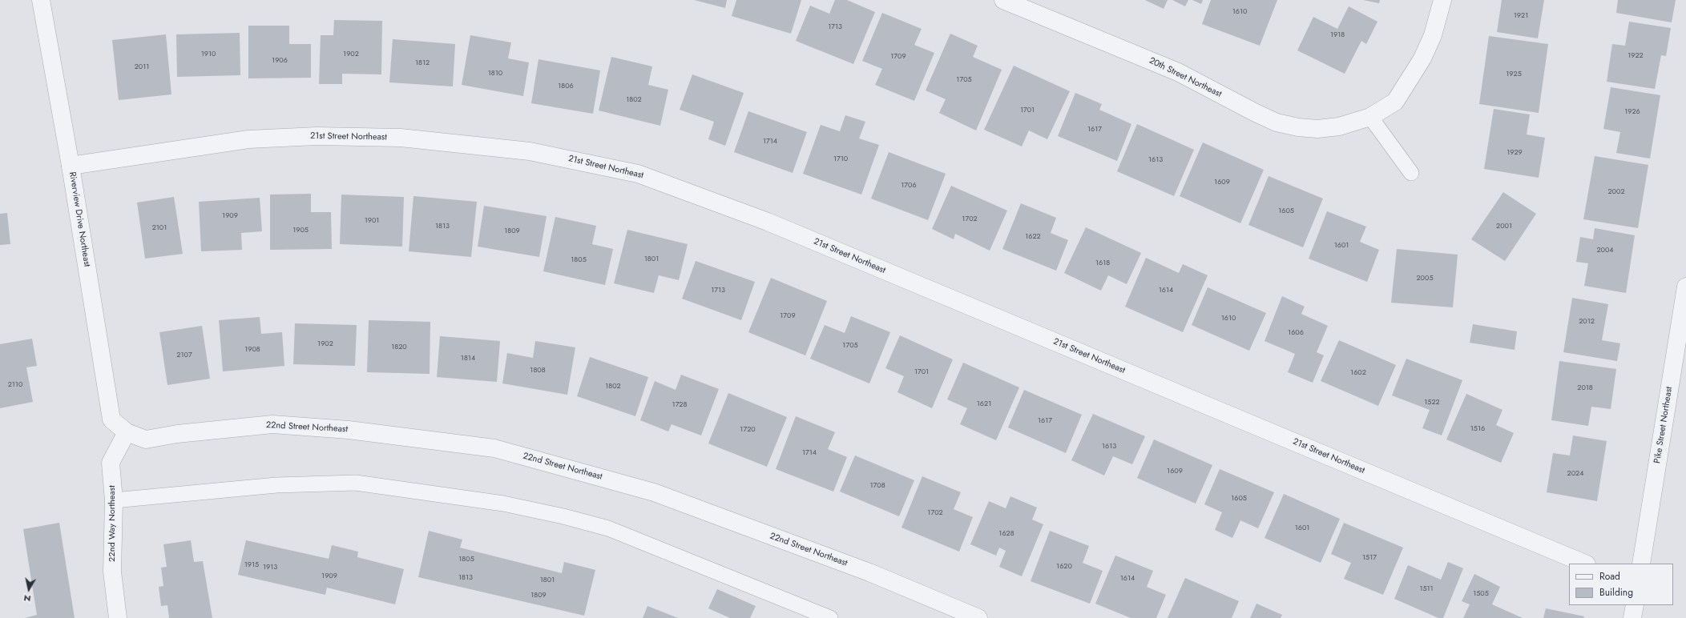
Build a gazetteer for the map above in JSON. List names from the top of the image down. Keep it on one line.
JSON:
{"streets":{"street":["20th Street Northeast","21st Street Northeast","Riverview Drive Northeast","Pike Street Northeast","22nd Street Northeast","22nd Way Northeast"]},"crossings":[["21st Street Northeast","Riverview Drive Northeast"],["Riverview Drive Northeast","22nd Street Northeast"],["Riverview Drive Northeast","22nd Way Northeast"],["22nd Street Northeast","22nd Way Northeast"]],"house_numbers":["1610","1921","1713","1918","1910","1902","1922","1709","1906","1812","2011","1810","1925","1705","1806","1802","1701","1926","1617","1714","1929","1710","1613","1609","1706","2002","1605","1909","1702","1901","1813","2001","2101","1905","1809","1622","1601","2004","1801","1805","1618","2005","1713","1614","1709","1610","2012","1606","1902","1705","1820","1908","2107","1814","1808","1701","1602","2110","1802","2018","1522","1621","1728","1617","1516","1720","1613","1714","1609","2024","1708","1605","1702","1601","1628","1517","1805","1915","1620","1913","1909","1813","1614","1801","1511","1505","1809"],"legend":["Road","Building"],"north":"bottom"}
